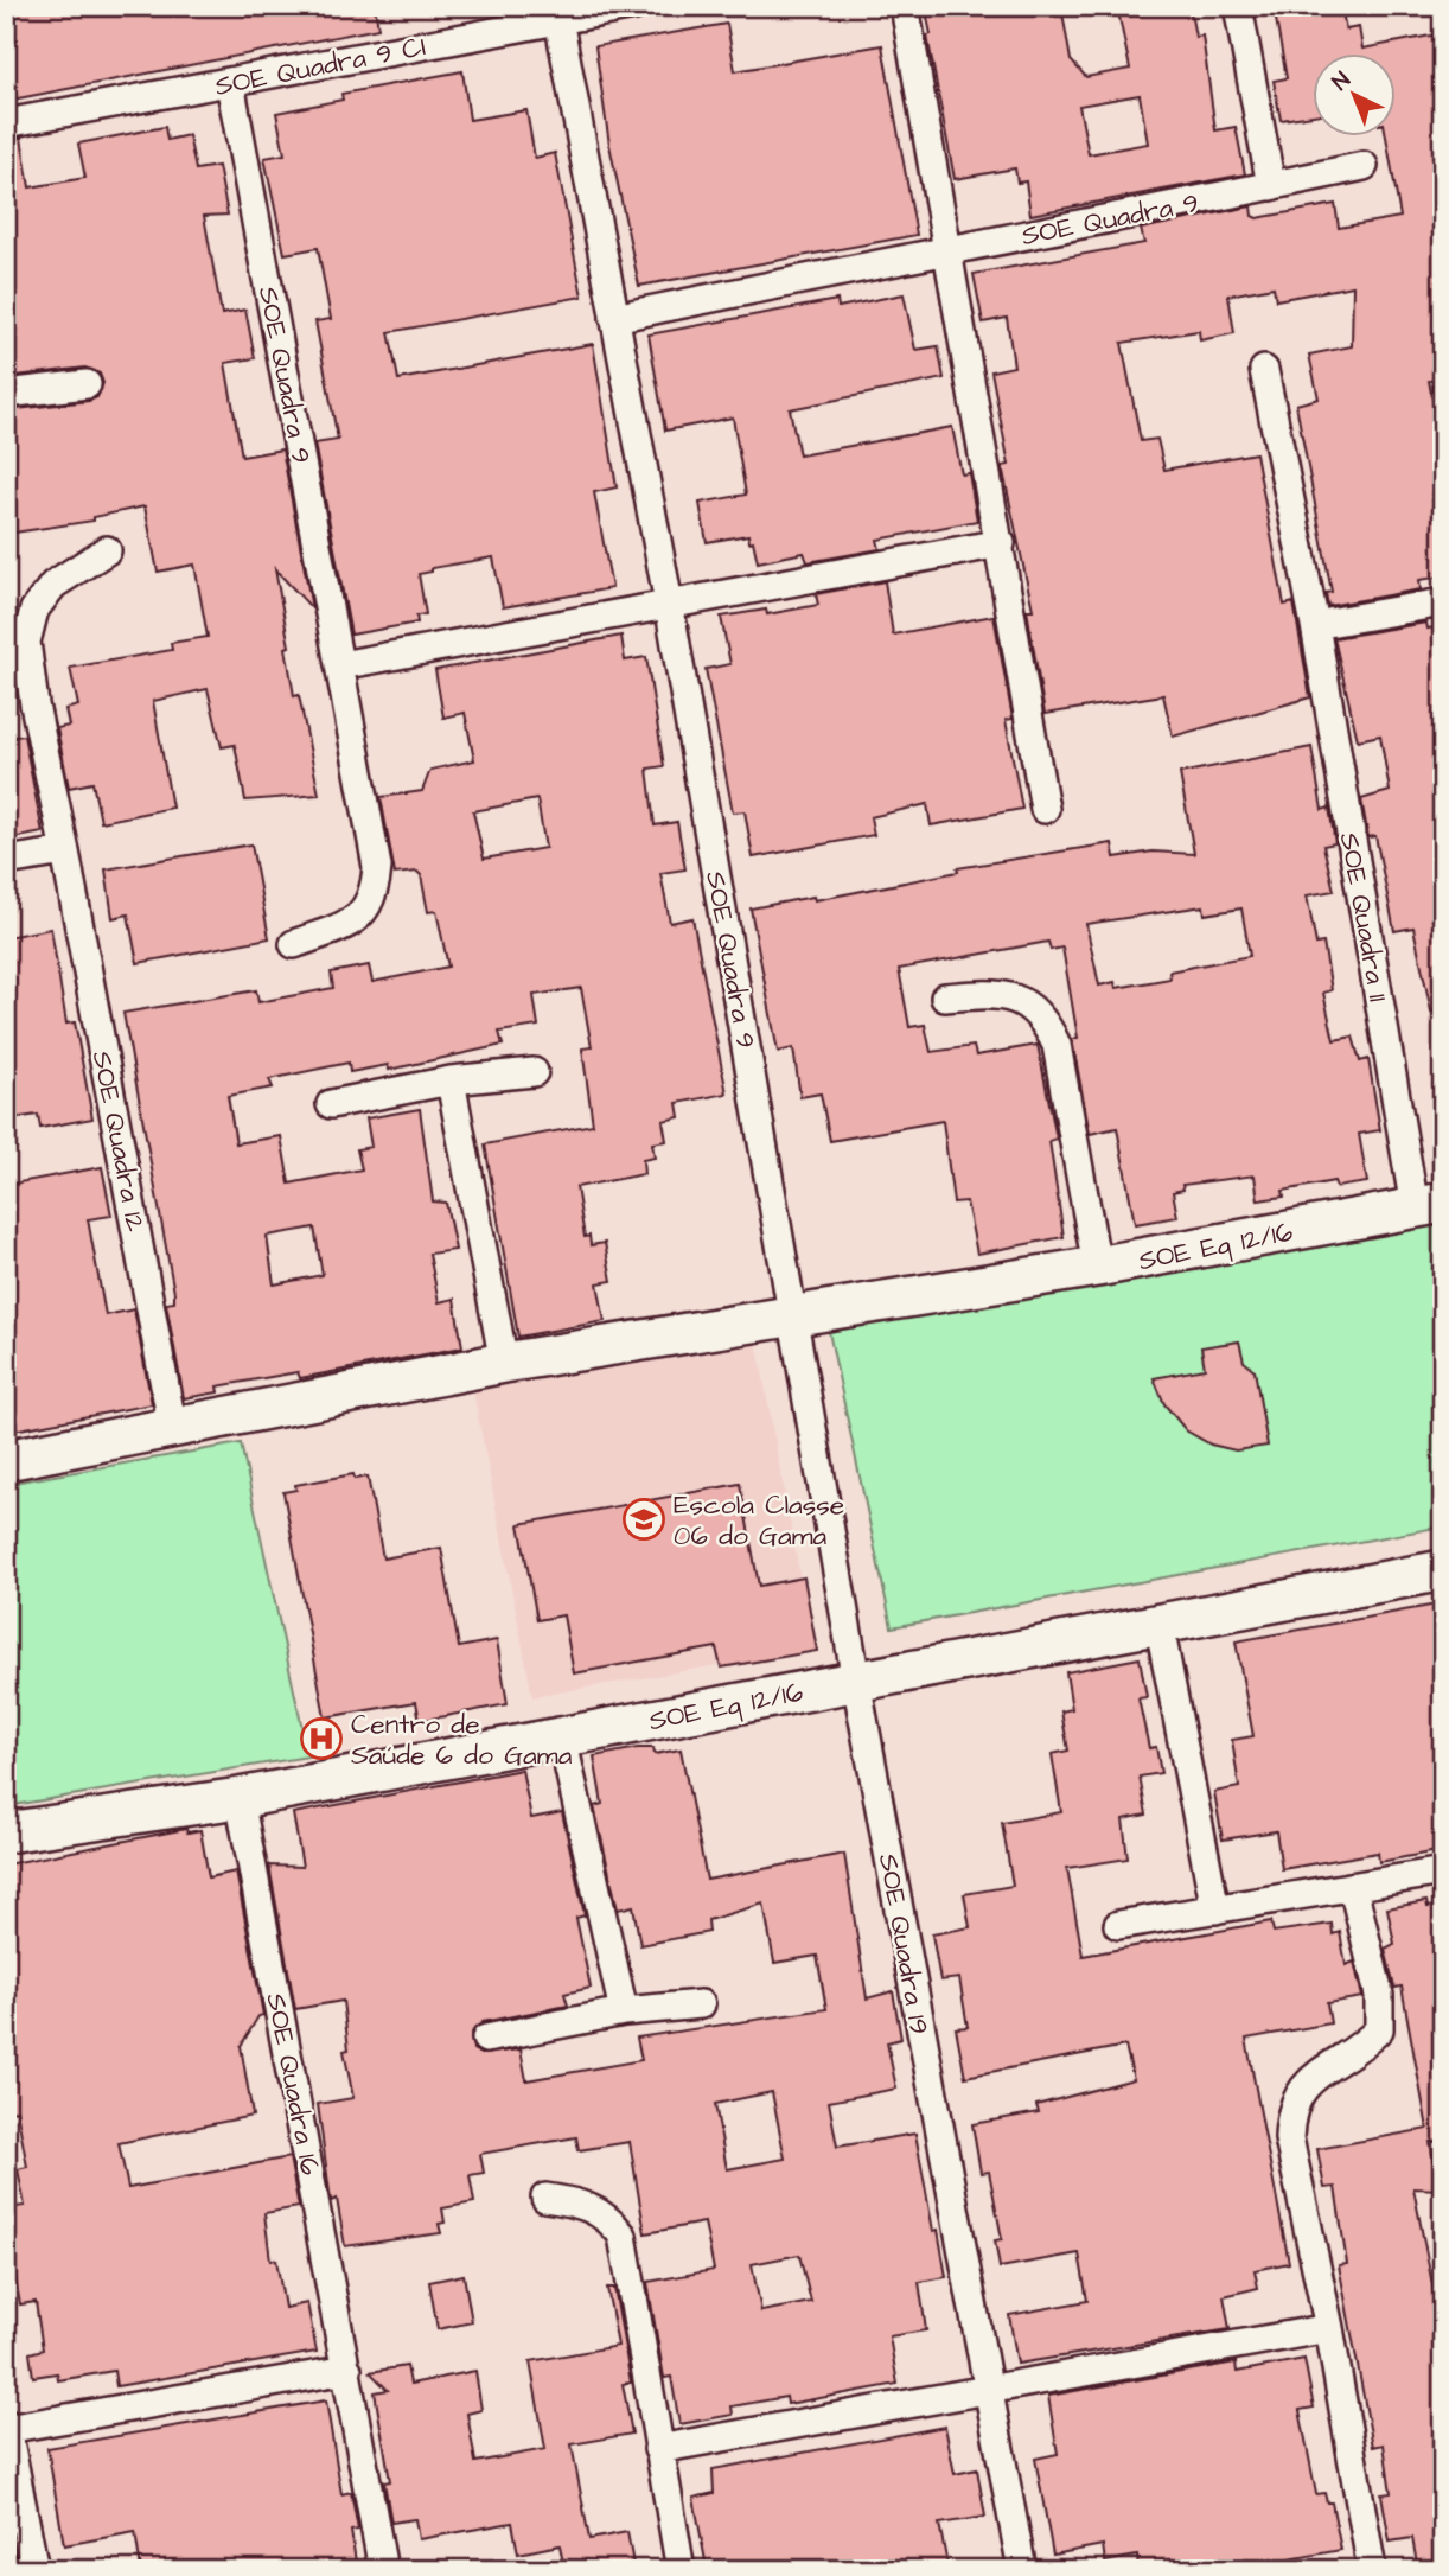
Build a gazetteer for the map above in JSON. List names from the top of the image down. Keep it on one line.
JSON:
{"streets":{"street":["SOE Quadra 9 CI","SOE Quadra 9","SOE Quadra 11","SOE Quadra 12","SOE Eq 12/16","SOE Quadra 19","SOE Quadra 16"]},"crossings":[["SOE Quadra 9 CI","SOE Quadra 9"],["SOE Quadra 9","SOE Eq 12/16"],["SOE Quadra 9","SOE Quadra 19"],["SOE Quadra 11","SOE Eq 12/16"],["SOE Quadra 12","SOE Eq 12/16"],["SOE Eq 12/16","SOE Quadra 19"],["SOE Eq 12/16","SOE Quadra 16"]],"places":{"school or university":["Escola Classe 06 do Gama"],"hospital":["Centro de Saúde 6 do Gama"]},"north":"top left"}
